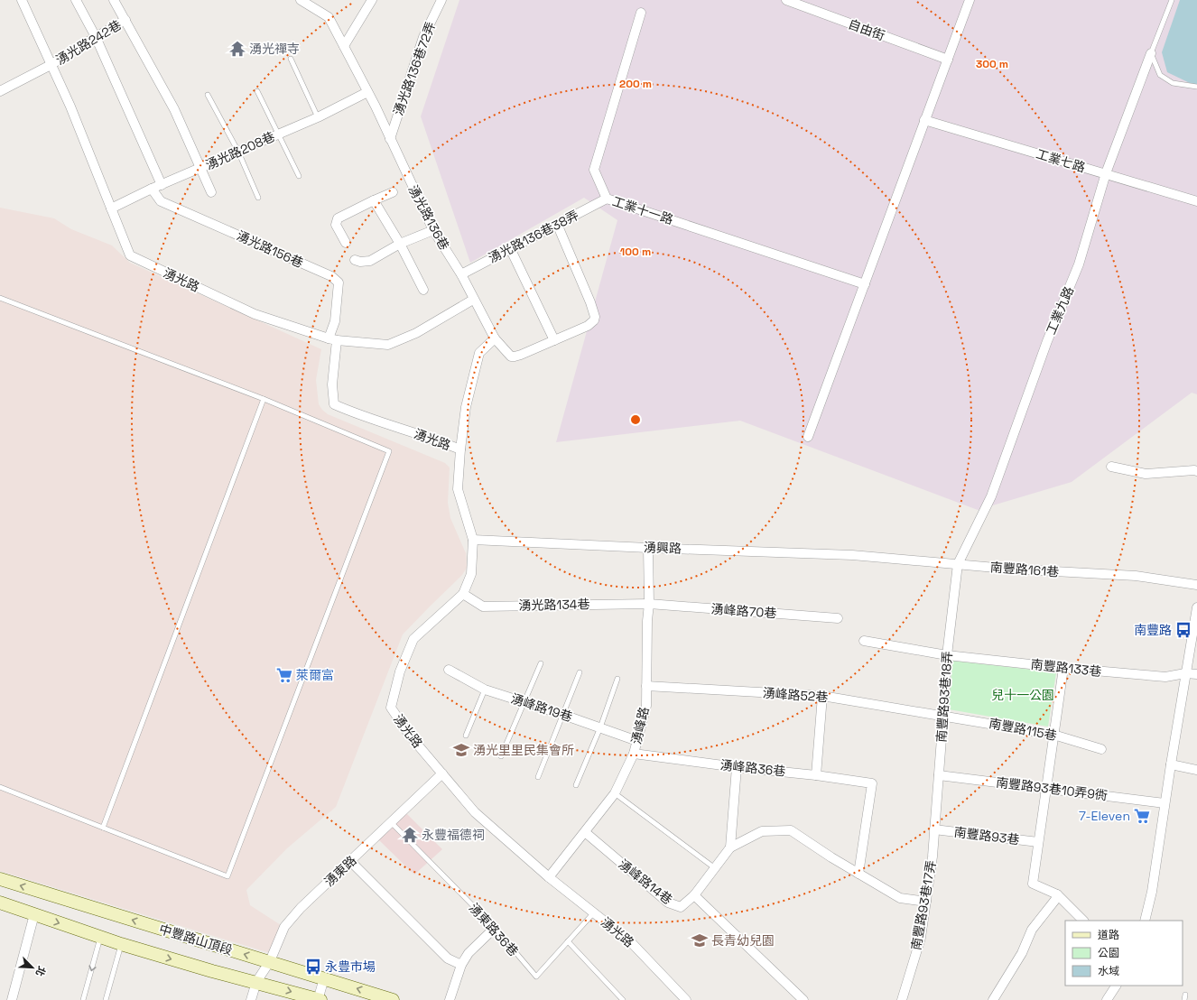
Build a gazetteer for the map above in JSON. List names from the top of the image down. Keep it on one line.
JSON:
{"streets":{"main road":["中豐路山頂段"],"street":["自由街","湧光路242巷","湧光路136巷72弄","湧光路208巷","工業七路","工業十一路","湧光路136巷","湧光路136巷38弄","湧光路156巷","湧光路","工業九路","湧興路","南豐路161巷","湧光路134巷","湧峰路70巷","南豐路133巷","湧峰路52巷","南豐路93巷18弄","湧峰路19巷","湧峰路","南豐路115巷","湧峰路36巷","南豐路93巷10弄9衖","南豐路93巷","湧東路","湧峰路14巷","南豐路93巷17弄"],"lane":["湧東路36巷"]},"crossings":[["湧光路242巷","湧光路"],["湧光路136巷72弄","湧光路136巷"],["湧光路208巷","湧光路136巷"],["湧光路208巷","湧光路156巷"],["湧光路208巷","湧光路"],["工業七路","工業九路"],["工業十一路","湧光路136巷38弄"],["湧光路136巷","湧光路136巷38弄"],["湧光路156巷","湧光路"],["湧光路","湧興路"],["湧光路","湧光路134巷"],["湧光路","湧峰路"],["湧光路","湧東路"],["湧光路","湧東路36巷"],["工業九路","南豐路161巷"],["工業九路","南豐路93巷18弄"],["湧興路","南豐路161巷"],["湧興路","湧峰路"],["南豐路161巷","南豐路93巷18弄"],["湧光路134巷","湧峰路70巷"],["湧光路134巷","湧峰路"],["湧峰路70巷","湧峰路"],["南豐路133巷","南豐路93巷18弄"],["湧峰路52巷","南豐路93巷18弄"],["湧峰路52巷","湧峰路"],["湧峰路52巷","南豐路115巷"],["南豐路93巷18弄","南豐路115巷"],["南豐路93巷18弄","南豐路93巷10弄9衖"],["南豐路93巷18弄","南豐路93巷"],["南豐路93巷18弄","南豐路93巷17弄"],["湧峰路19巷","湧峰路"],["湧峰路","湧峰路36巷"],["湧峰路","湧峰路14巷"],["南豐路93巷","南豐路93巷17弄"],["湧東路","湧東路36巷"],["湧東路","中豐路山頂段"]],"parks":["兒十一公園"],"places":{"temple":["湧光禪寺","永豐福德祠"],"bus stop":["南豐路","永豊市場"],"supermarket":["萊爾富","7-Eleven"],"school or university":["湧光里里民集會所","長青幼兒園"]},"legend":["道路","公園","水域"],"north":"bottom right","rings":["300 m","200 m","100 m"]}
